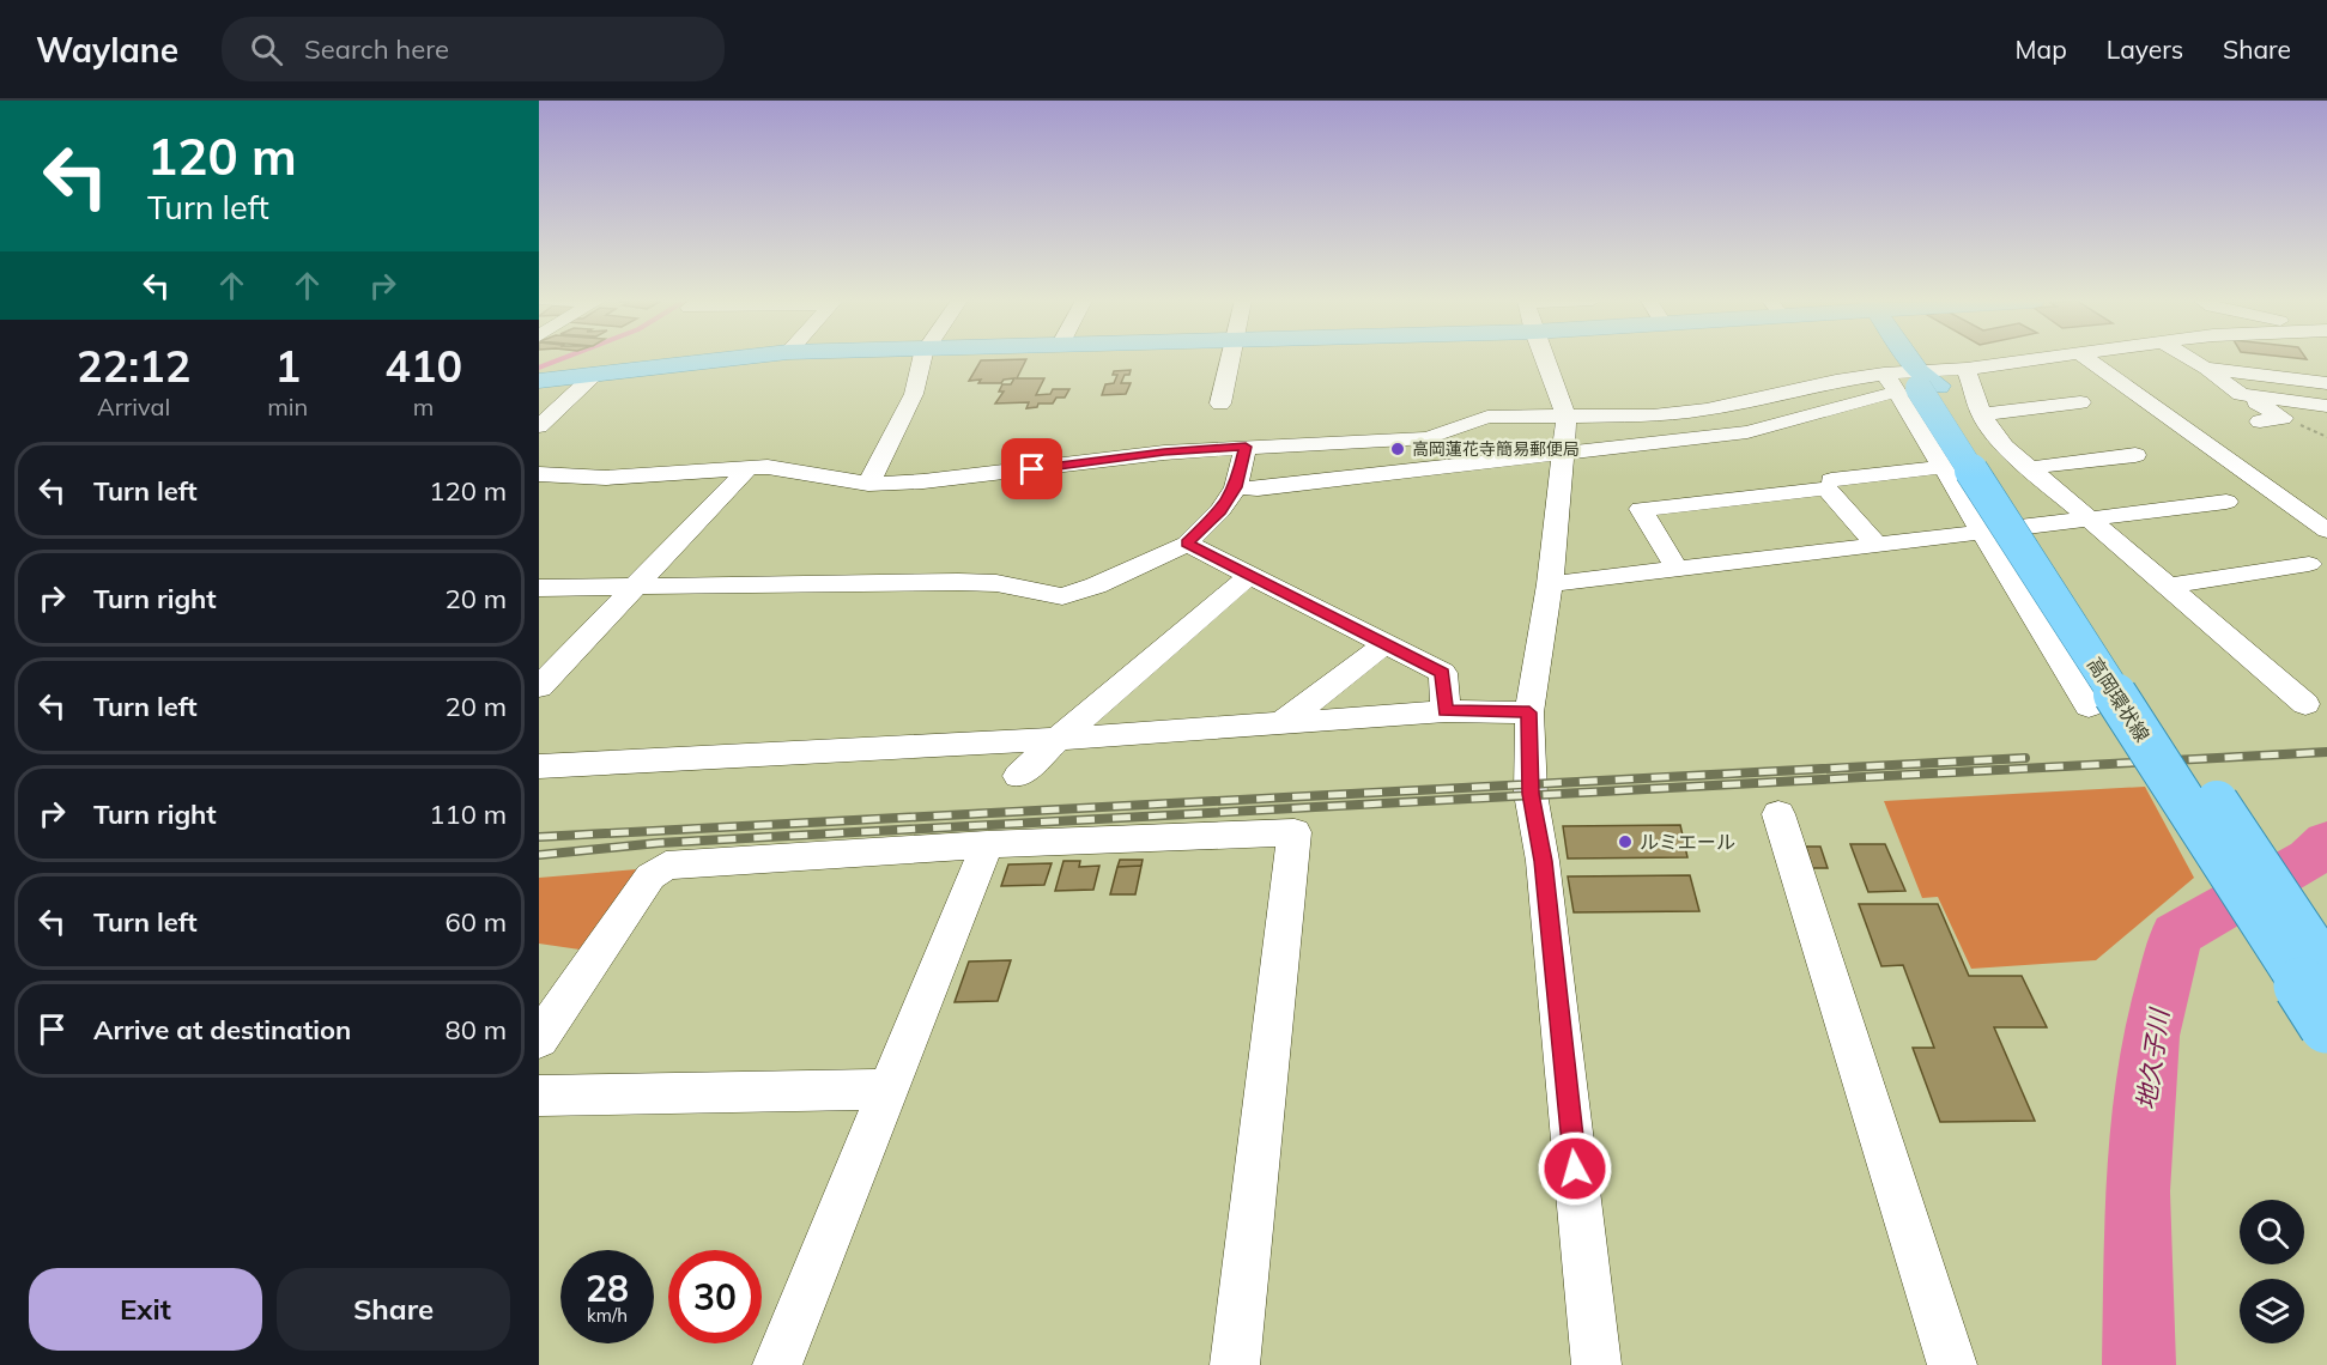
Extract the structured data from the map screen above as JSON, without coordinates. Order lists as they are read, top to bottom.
{
  "streets": {
    "main road": ["高岡環状線"]
  },
  "water": ["地久子川"],
  "places": ["高岡蓮花寺簡易郵便局", "ルミエール"],
  "page": {
    "header": "Waylane",
    "search": "Search here",
    "nav": ["Map", "Layers", "Share"],
    "turn": ["120 m", "Turn left"],
    "eta": [
      "22:12",
      "Arrival",
      "1",
      "min",
      "410",
      "m"
    ],
    "list": [
      {
        "name": "Turn left",
        "value": "120 m"
      },
      {
        "name": "Turn right",
        "value": "20 m"
      },
      {
        "name": "Turn left",
        "value": "20 m"
      },
      {
        "name": "Turn right",
        "value": "110 m"
      },
      {
        "name": "Turn left",
        "value": "60 m"
      },
      {
        "name": "Arrive at destination",
        "value": "80 m"
      }
    ],
    "speed": "28 km/h",
    "limit": "30",
    "buttons": ["Exit", "Share"]
  }
}
